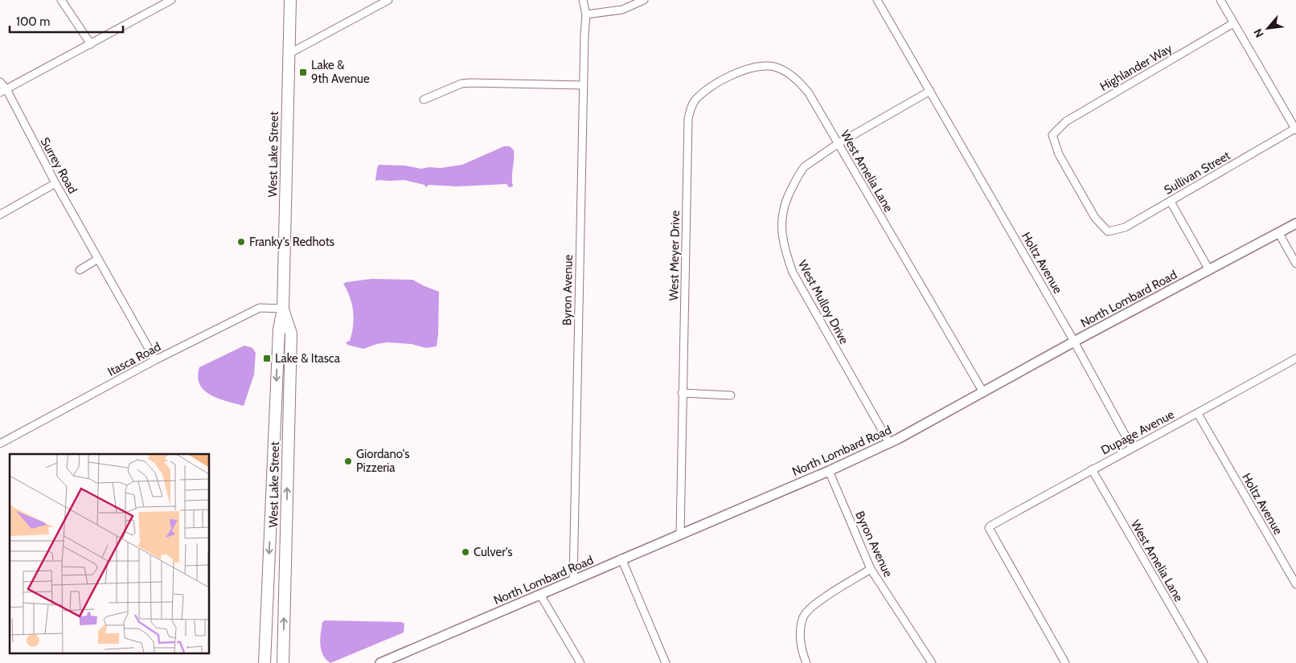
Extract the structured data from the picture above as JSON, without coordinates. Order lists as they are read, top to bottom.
{
  "streets": {
    "main road": ["West Lake Street"],
    "street": [
      "Highlander Way",
      "Surrey Road",
      "West Amelia Lane",
      "Sullivan Street",
      "West Meyer Drive",
      "Holtz Avenue",
      "Byron Avenue",
      "North Lombard Road",
      "West Mulloy Drive",
      "Itasca Road",
      "Dupage Avenue"
    ]
  },
  "crossings": [
    ["Highlander Way", "Sullivan Street"],
    ["West Lake Street", "Itasca Road"],
    ["Surrey Road", "Itasca Road"],
    ["West Amelia Lane", "West Meyer Drive"],
    ["West Amelia Lane", "North Lombard Road"],
    ["West Amelia Lane", "West Mulloy Drive"],
    ["West Amelia Lane", "Dupage Avenue"],
    ["West Meyer Drive", "North Lombard Road"],
    ["Holtz Avenue", "North Lombard Road"],
    ["Holtz Avenue", "West Mulloy Drive"],
    ["Holtz Avenue", "Dupage Avenue"],
    ["Byron Avenue", "North Lombard Road"],
    ["North Lombard Road", "West Mulloy Drive"]
  ],
  "places": {
    "transit": ["Lake & 9th Avenue", "Lake & Itasca"],
    "other": ["Franky's Redhots", "Giordano's Pizzeria", "Culver's"]
  },
  "scale_bar": "100 m",
  "north": "bottom left"
}
